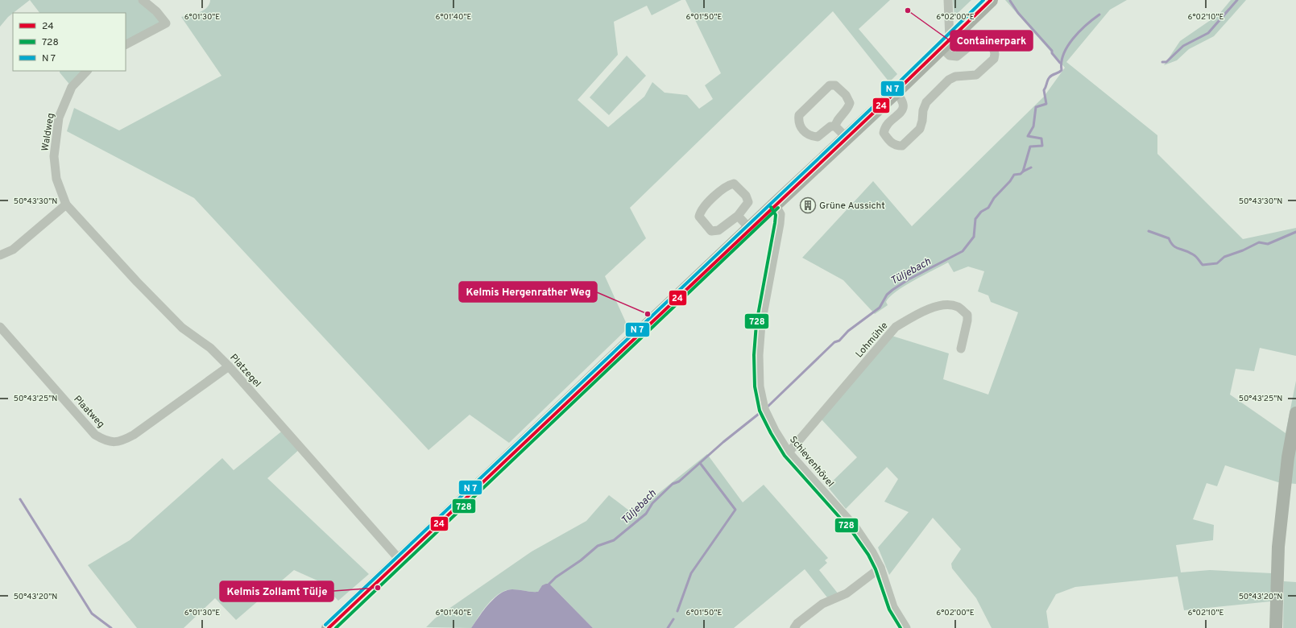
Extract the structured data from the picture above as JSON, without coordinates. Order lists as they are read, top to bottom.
{
  "streets": {
    "street": [
      "Waldweg",
      "Lohmühle",
      "Platzegel",
      "Plaatweg",
      "Schievenhövel"
    ]
  },
  "crossings": [
    ["Waldweg", "Platzegel"],
    ["Lohmühle", "Schievenhövel"],
    ["Platzegel", "Plaatweg"]
  ],
  "water": ["Tüljebach"],
  "places": {
    "other": ["Containerpark", "Kelmis Hergenrather Weg", "Kelmis Zollamt Tülje"],
    "building": ["Grüne Aussicht"]
  },
  "lines": ["transit line 24", "transit line 728"],
  "legend": ["24", "728", "N 7"],
  "coordinates": [
    "6°01'30\"E",
    "6°01'40\"E",
    "6°01'50\"E",
    "6°02'00\"E",
    "6°02'10\"E",
    "50°43'30\"N",
    "50°43'25\"N",
    "50°43'20\"N"
  ]
}
